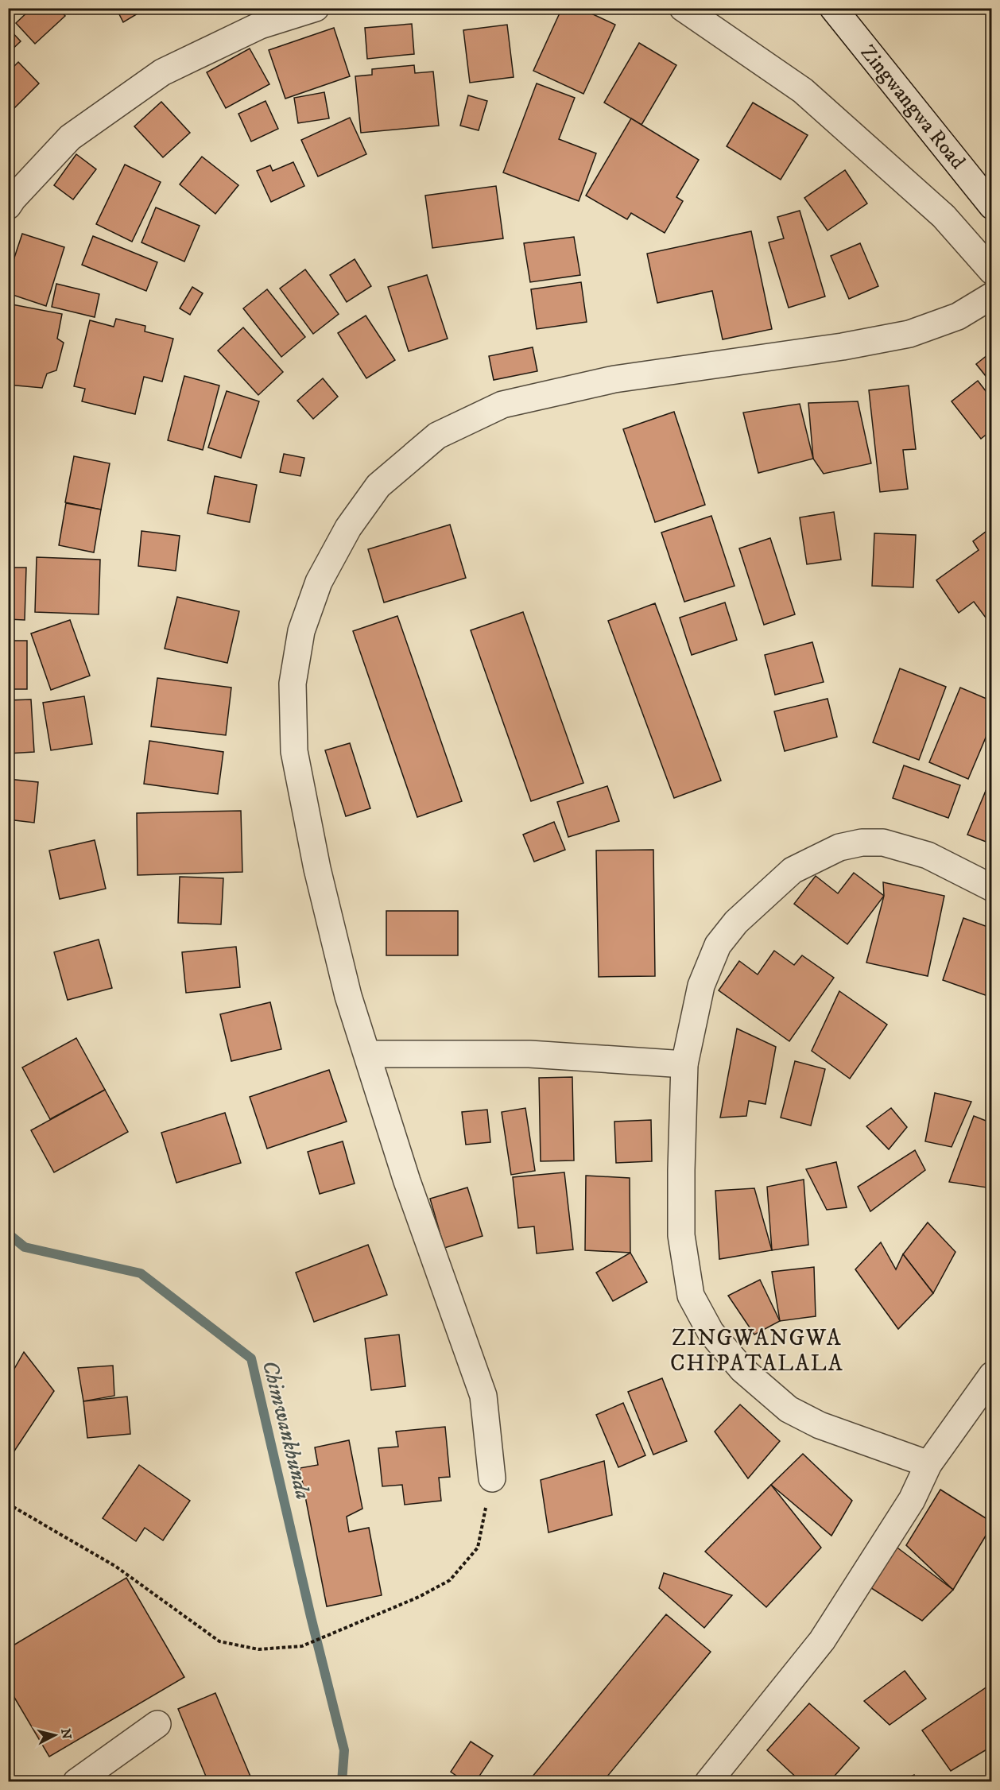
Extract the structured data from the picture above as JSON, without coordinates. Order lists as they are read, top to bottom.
{
  "streets": {
    "street": ["Zingwangwa Road"]
  },
  "districts": ["ZINGWANGWA CHIPATALALA"],
  "water": ["Chimwankhunda"],
  "north": "right"
}
